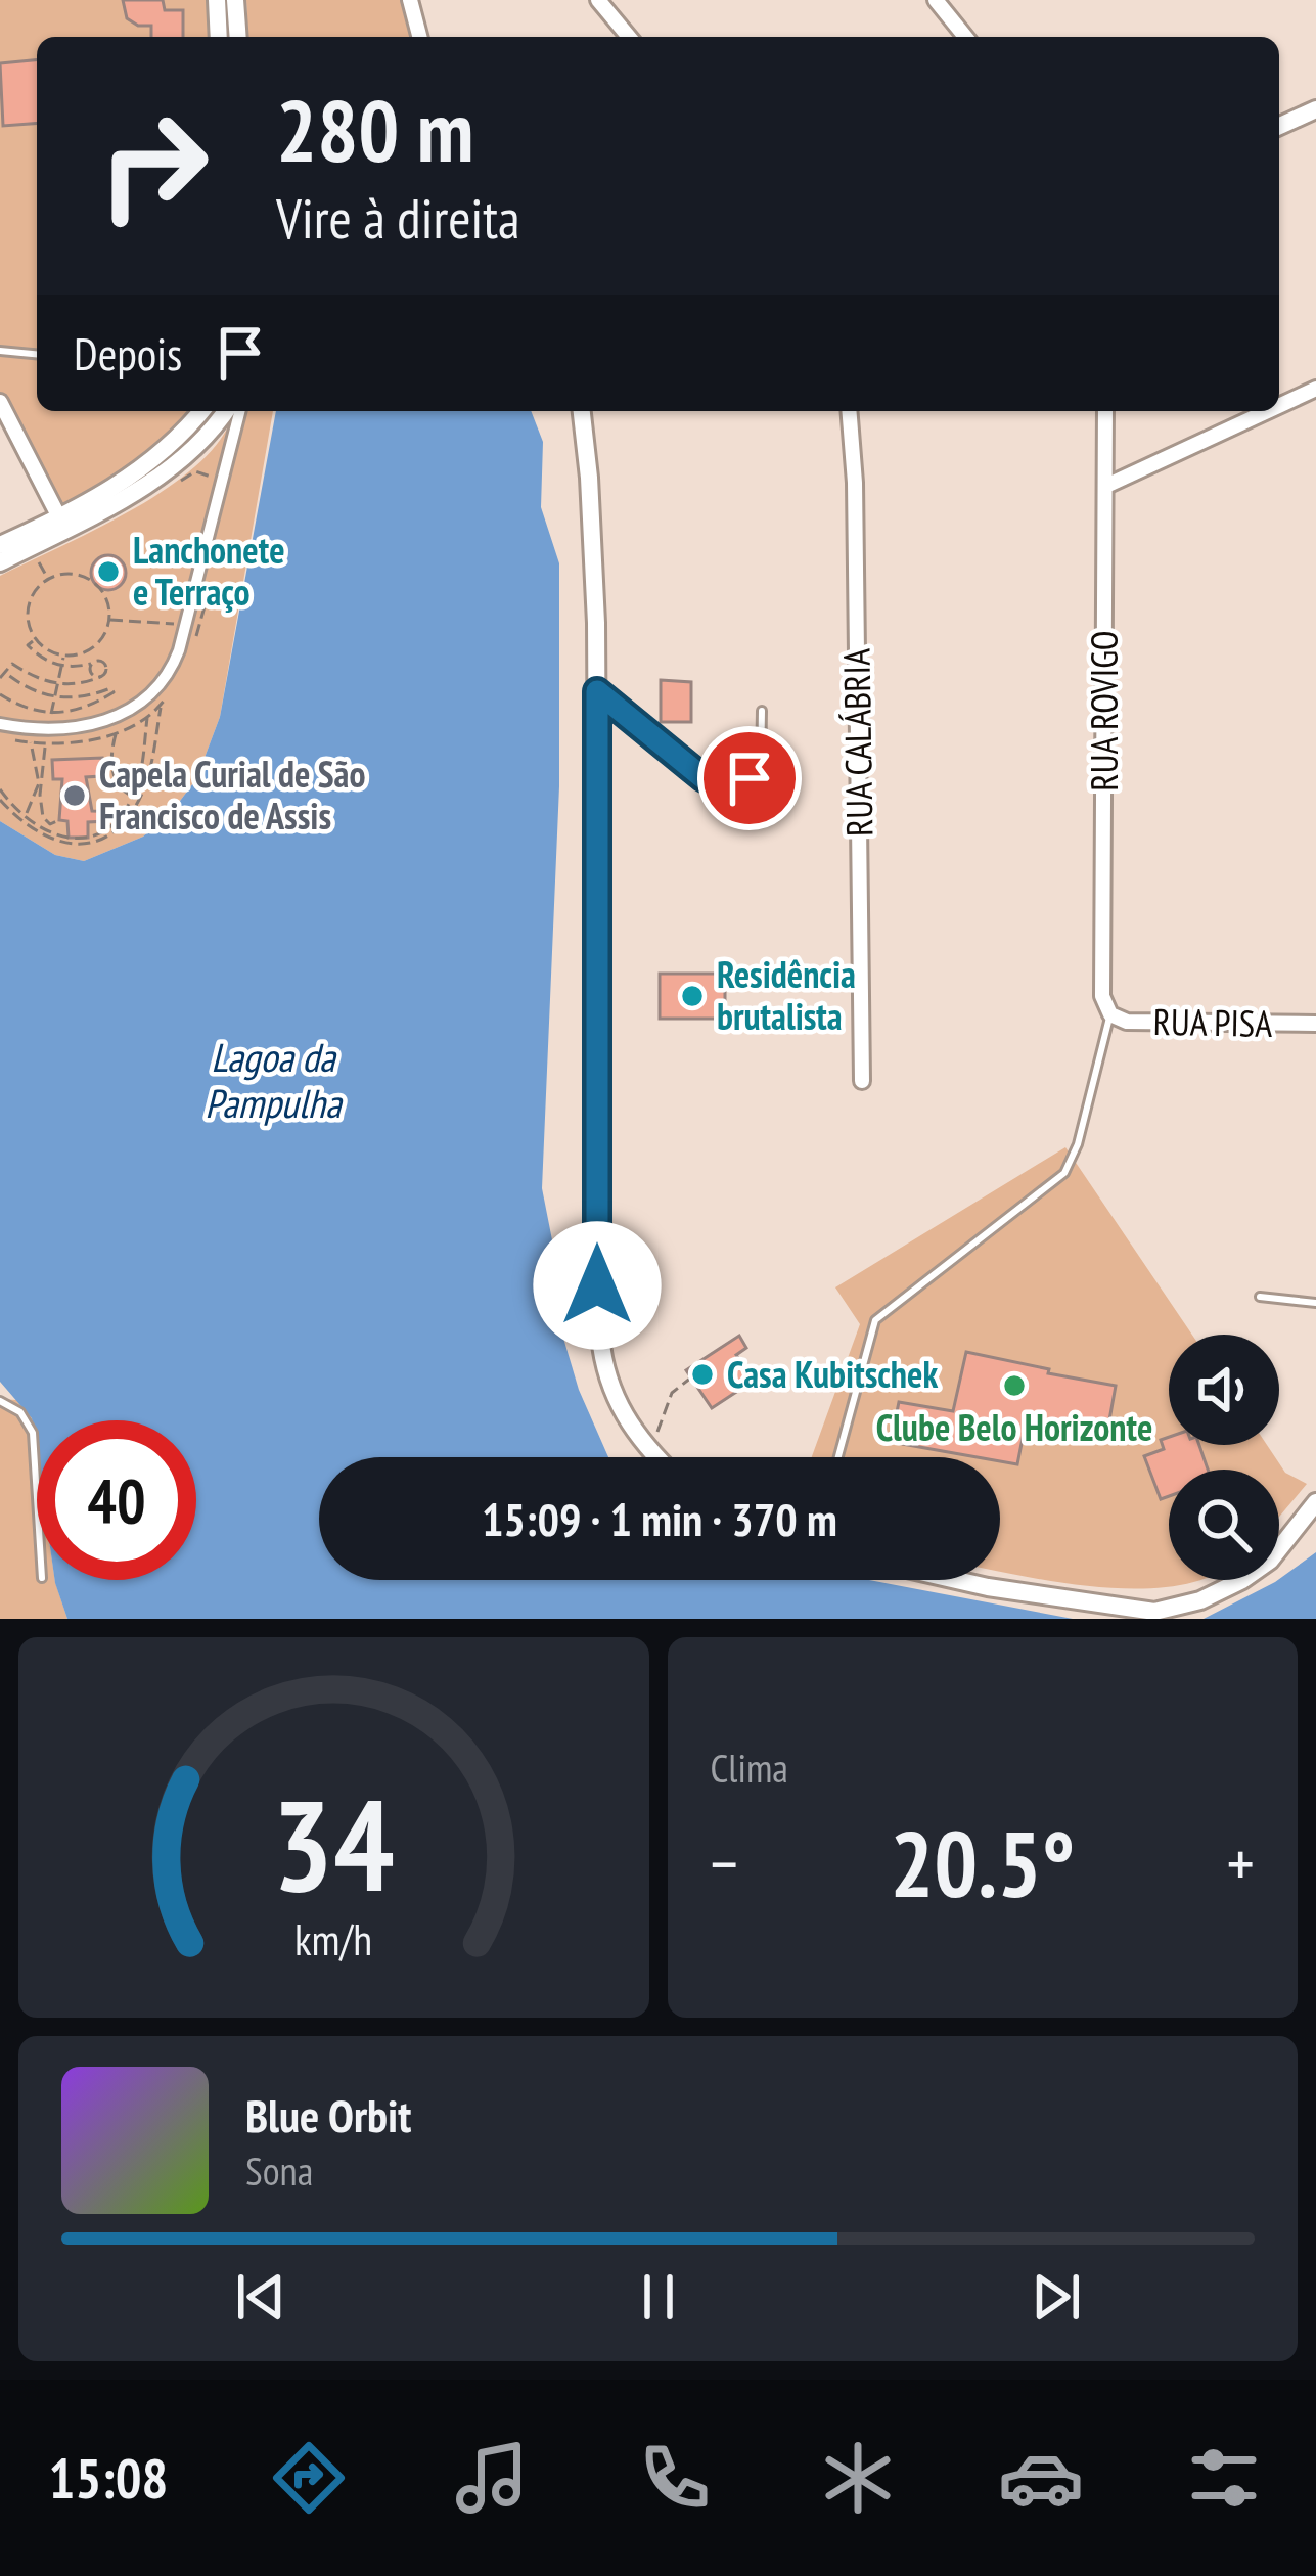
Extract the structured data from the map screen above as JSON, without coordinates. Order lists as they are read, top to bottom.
{
  "streets": {
    "street": ["RUA ROVIGO", "RUA CALÁBRIA", "RUA PISA"]
  },
  "crossings": [
    ["RUA ROVIGO", "RUA PISA"]
  ],
  "water": ["Lagoa da Pampulha"],
  "places": [
    "Lanchonete e Terraço",
    "Capela Curial de São Francisco de Assis",
    "Residência brutalista",
    "Casa Kubitschek",
    "Clube Belo Horizonte"
  ],
  "page": {
    "turn": ["280 m", "Vire à direita"],
    "then": "Depois",
    "limit": "40",
    "trip": "15:09 · 1 min · 370 m",
    "tile": "Clima",
    "heat": ["−", "20.5°", "+"],
    "song": ["Blue Orbit", "Sona"],
    "tabs": "15:08",
    "gauge": ["34", "km/h"]
  }
}
